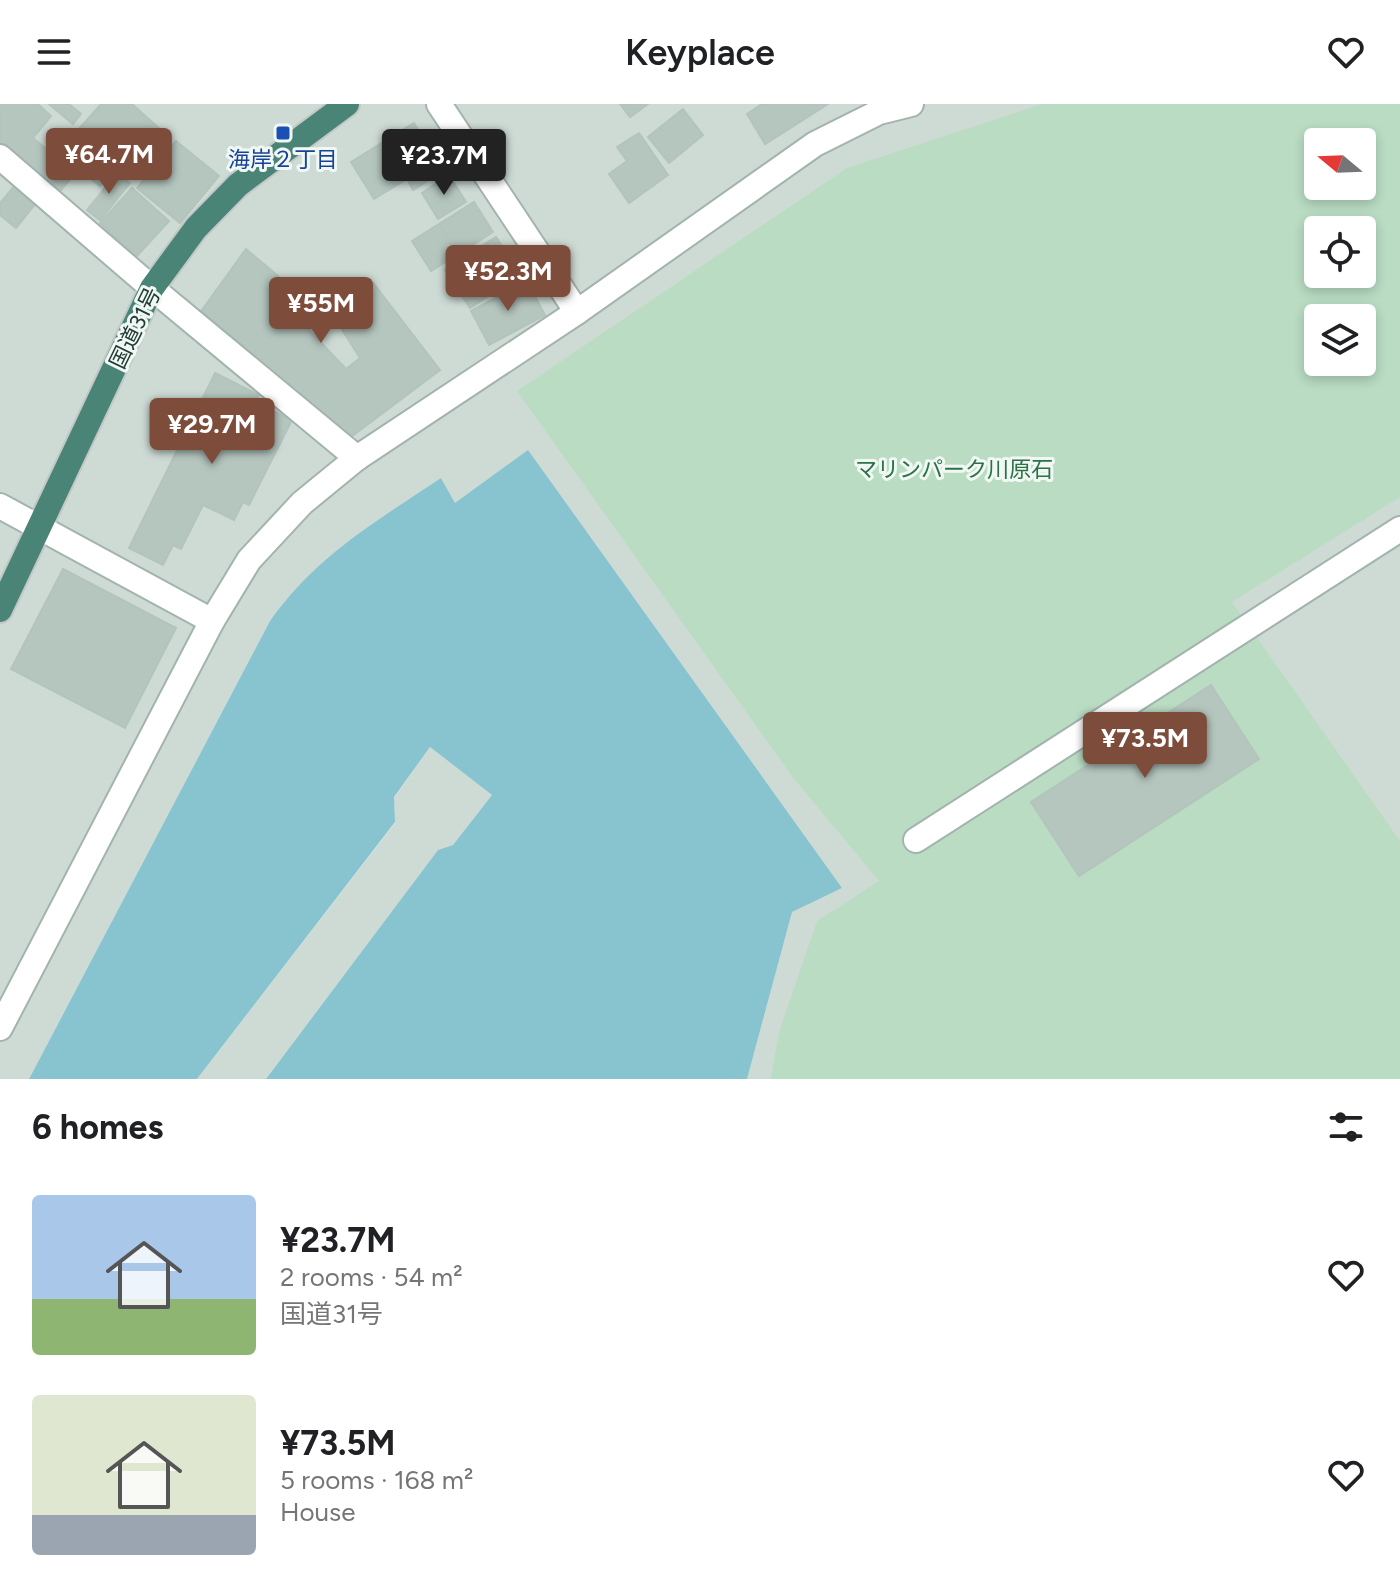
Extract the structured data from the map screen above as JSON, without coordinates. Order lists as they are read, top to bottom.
{
  "streets": {
    "highway": ["国道31号"]
  },
  "parks": ["マリンパーク川原石"],
  "places": {
    "transit": ["海岸２丁目"]
  },
  "north": "left",
  "page": {
    "header": "Keyplace",
    "price": [
      "¥64.7M",
      "¥23.7M",
      "¥52.3M",
      "¥55M",
      "¥29.7M",
      "¥73.5M"
    ],
    "heading": "6 homes",
    "list": [
      {
        "name": "¥23.7M",
        "note": "2 rooms · 54 m² · 国道31号"
      },
      {
        "name": "¥73.5M",
        "note": "5 rooms · 168 m² · House"
      }
    ]
  }
}
